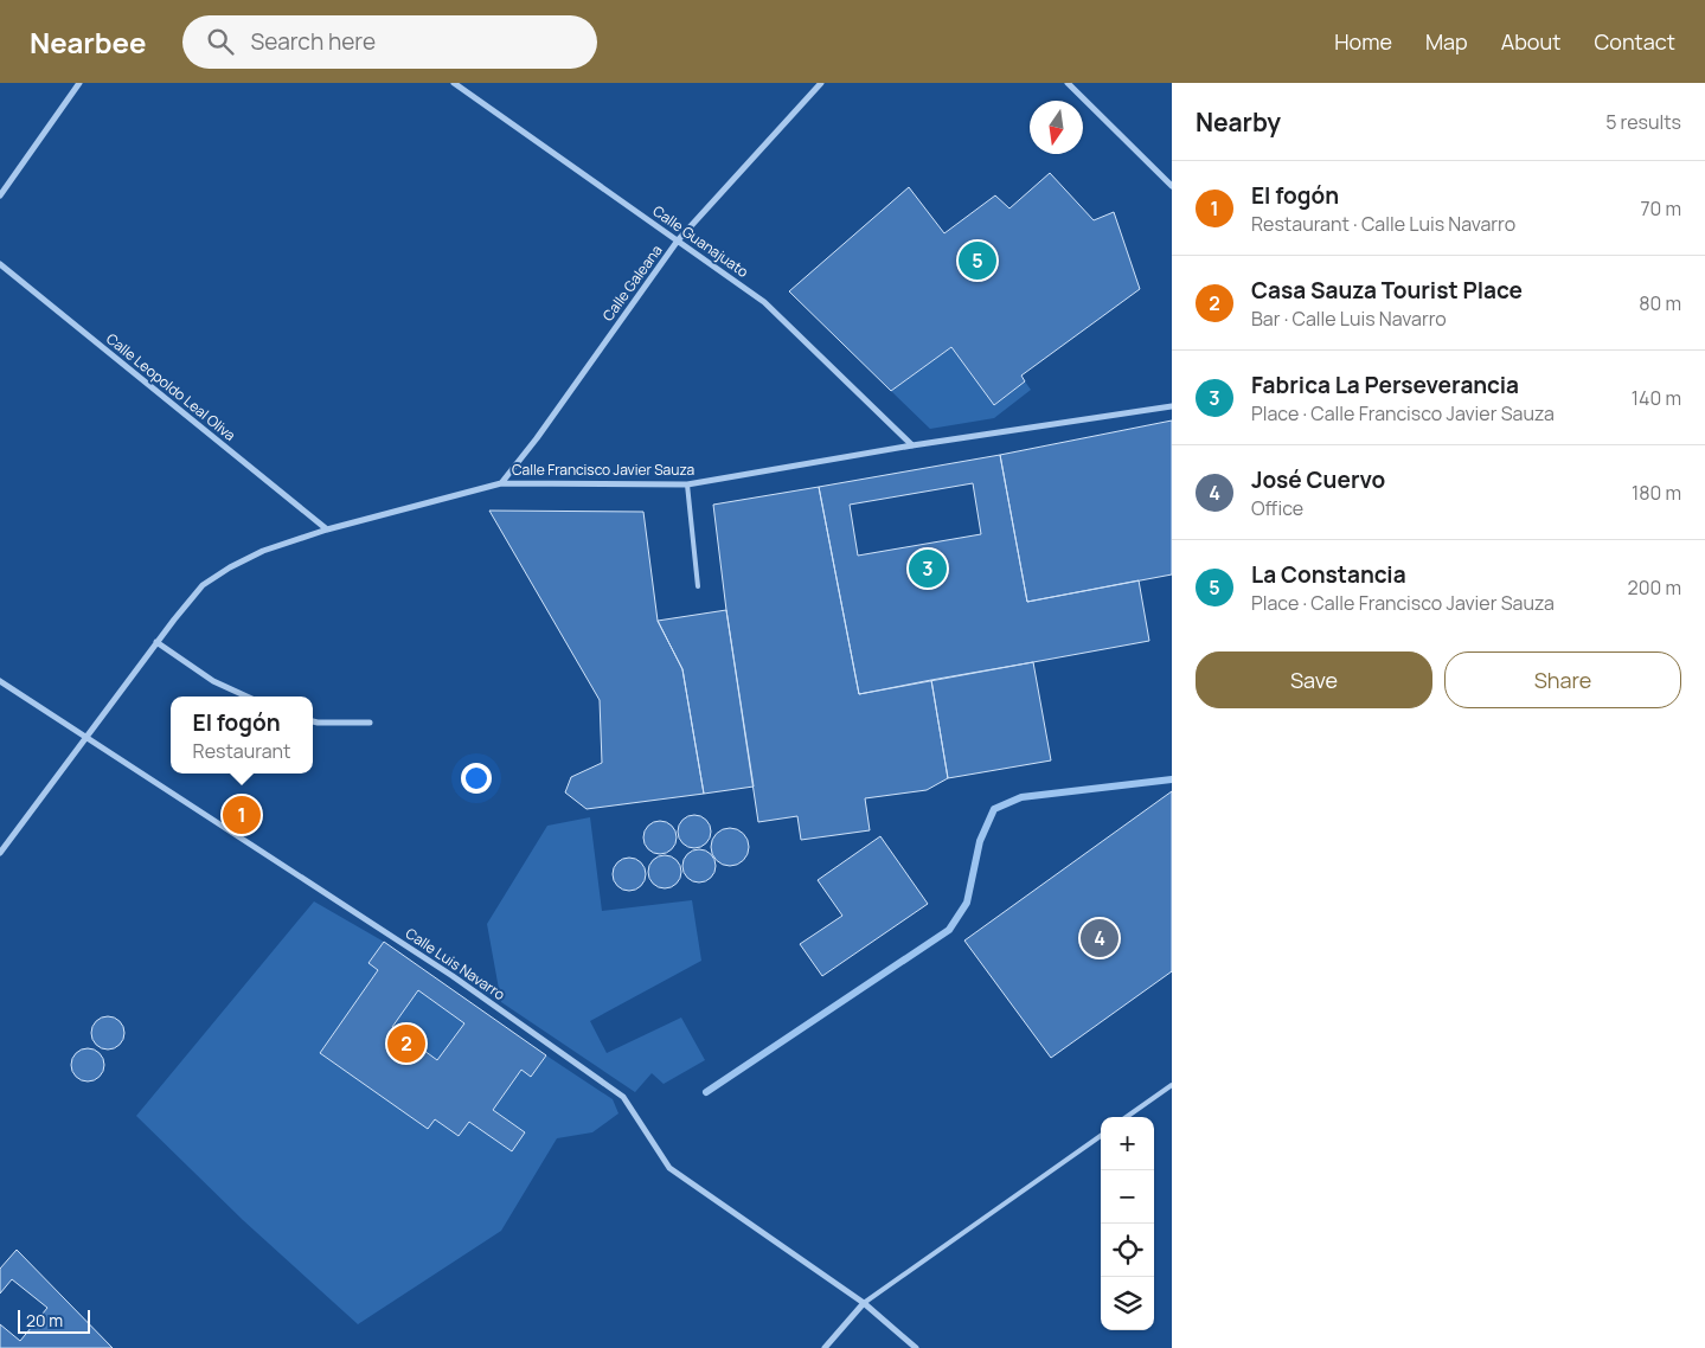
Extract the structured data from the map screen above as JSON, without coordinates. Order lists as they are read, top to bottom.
{
  "streets": {
    "street": [
      "Calle Guanajuato",
      "Calle Galeana",
      "Calle Leopoldo Leal Oliva",
      "Calle Francisco Javier Sauza",
      "Calle Luis Navarro"
    ]
  },
  "crossings": [
    ["Calle Guanajuato", "Calle Galeana"],
    ["Calle Guanajuato", "Calle Francisco Javier Sauza"],
    ["Calle Galeana", "Calle Francisco Javier Sauza"],
    ["Calle Leopoldo Leal Oliva", "Calle Francisco Javier Sauza"],
    ["Calle Francisco Javier Sauza", "Calle Luis Navarro"]
  ],
  "scale_bar": "20 m",
  "north": "bottom",
  "page": {
    "header": "Nearbee",
    "search": "Search here",
    "nav": [
      "Home",
      "Map",
      "About",
      "Contact"
    ],
    "heading": ["Nearby", "5 results"],
    "list": [
      {
        "mark": "1",
        "name": "El fogón",
        "note": "Restaurant · Calle Luis Navarro",
        "value": "70 m"
      },
      {
        "mark": "2",
        "name": "Casa Sauza Tourist Place",
        "note": "Bar · Calle Luis Navarro",
        "value": "80 m"
      },
      {
        "mark": "3",
        "name": "Fabrica La Perseverancia",
        "note": "Place · Calle Francisco Javier Sauza",
        "value": "140 m"
      },
      {
        "mark": "4",
        "name": "José Cuervo",
        "note": "Office",
        "value": "180 m"
      },
      {
        "mark": "5",
        "name": "La Constancia",
        "note": "Place · Calle Francisco Javier Sauza",
        "value": "200 m"
      }
    ],
    "pins": [
      "5",
      "3",
      "1",
      "4",
      "2"
    ],
    "buttons": ["Save", "Share"],
    "popup": ["El fogón", "Restaurant"],
    "map_buttons": ["+", "−"],
    "scale": "20 m"
  }
}
